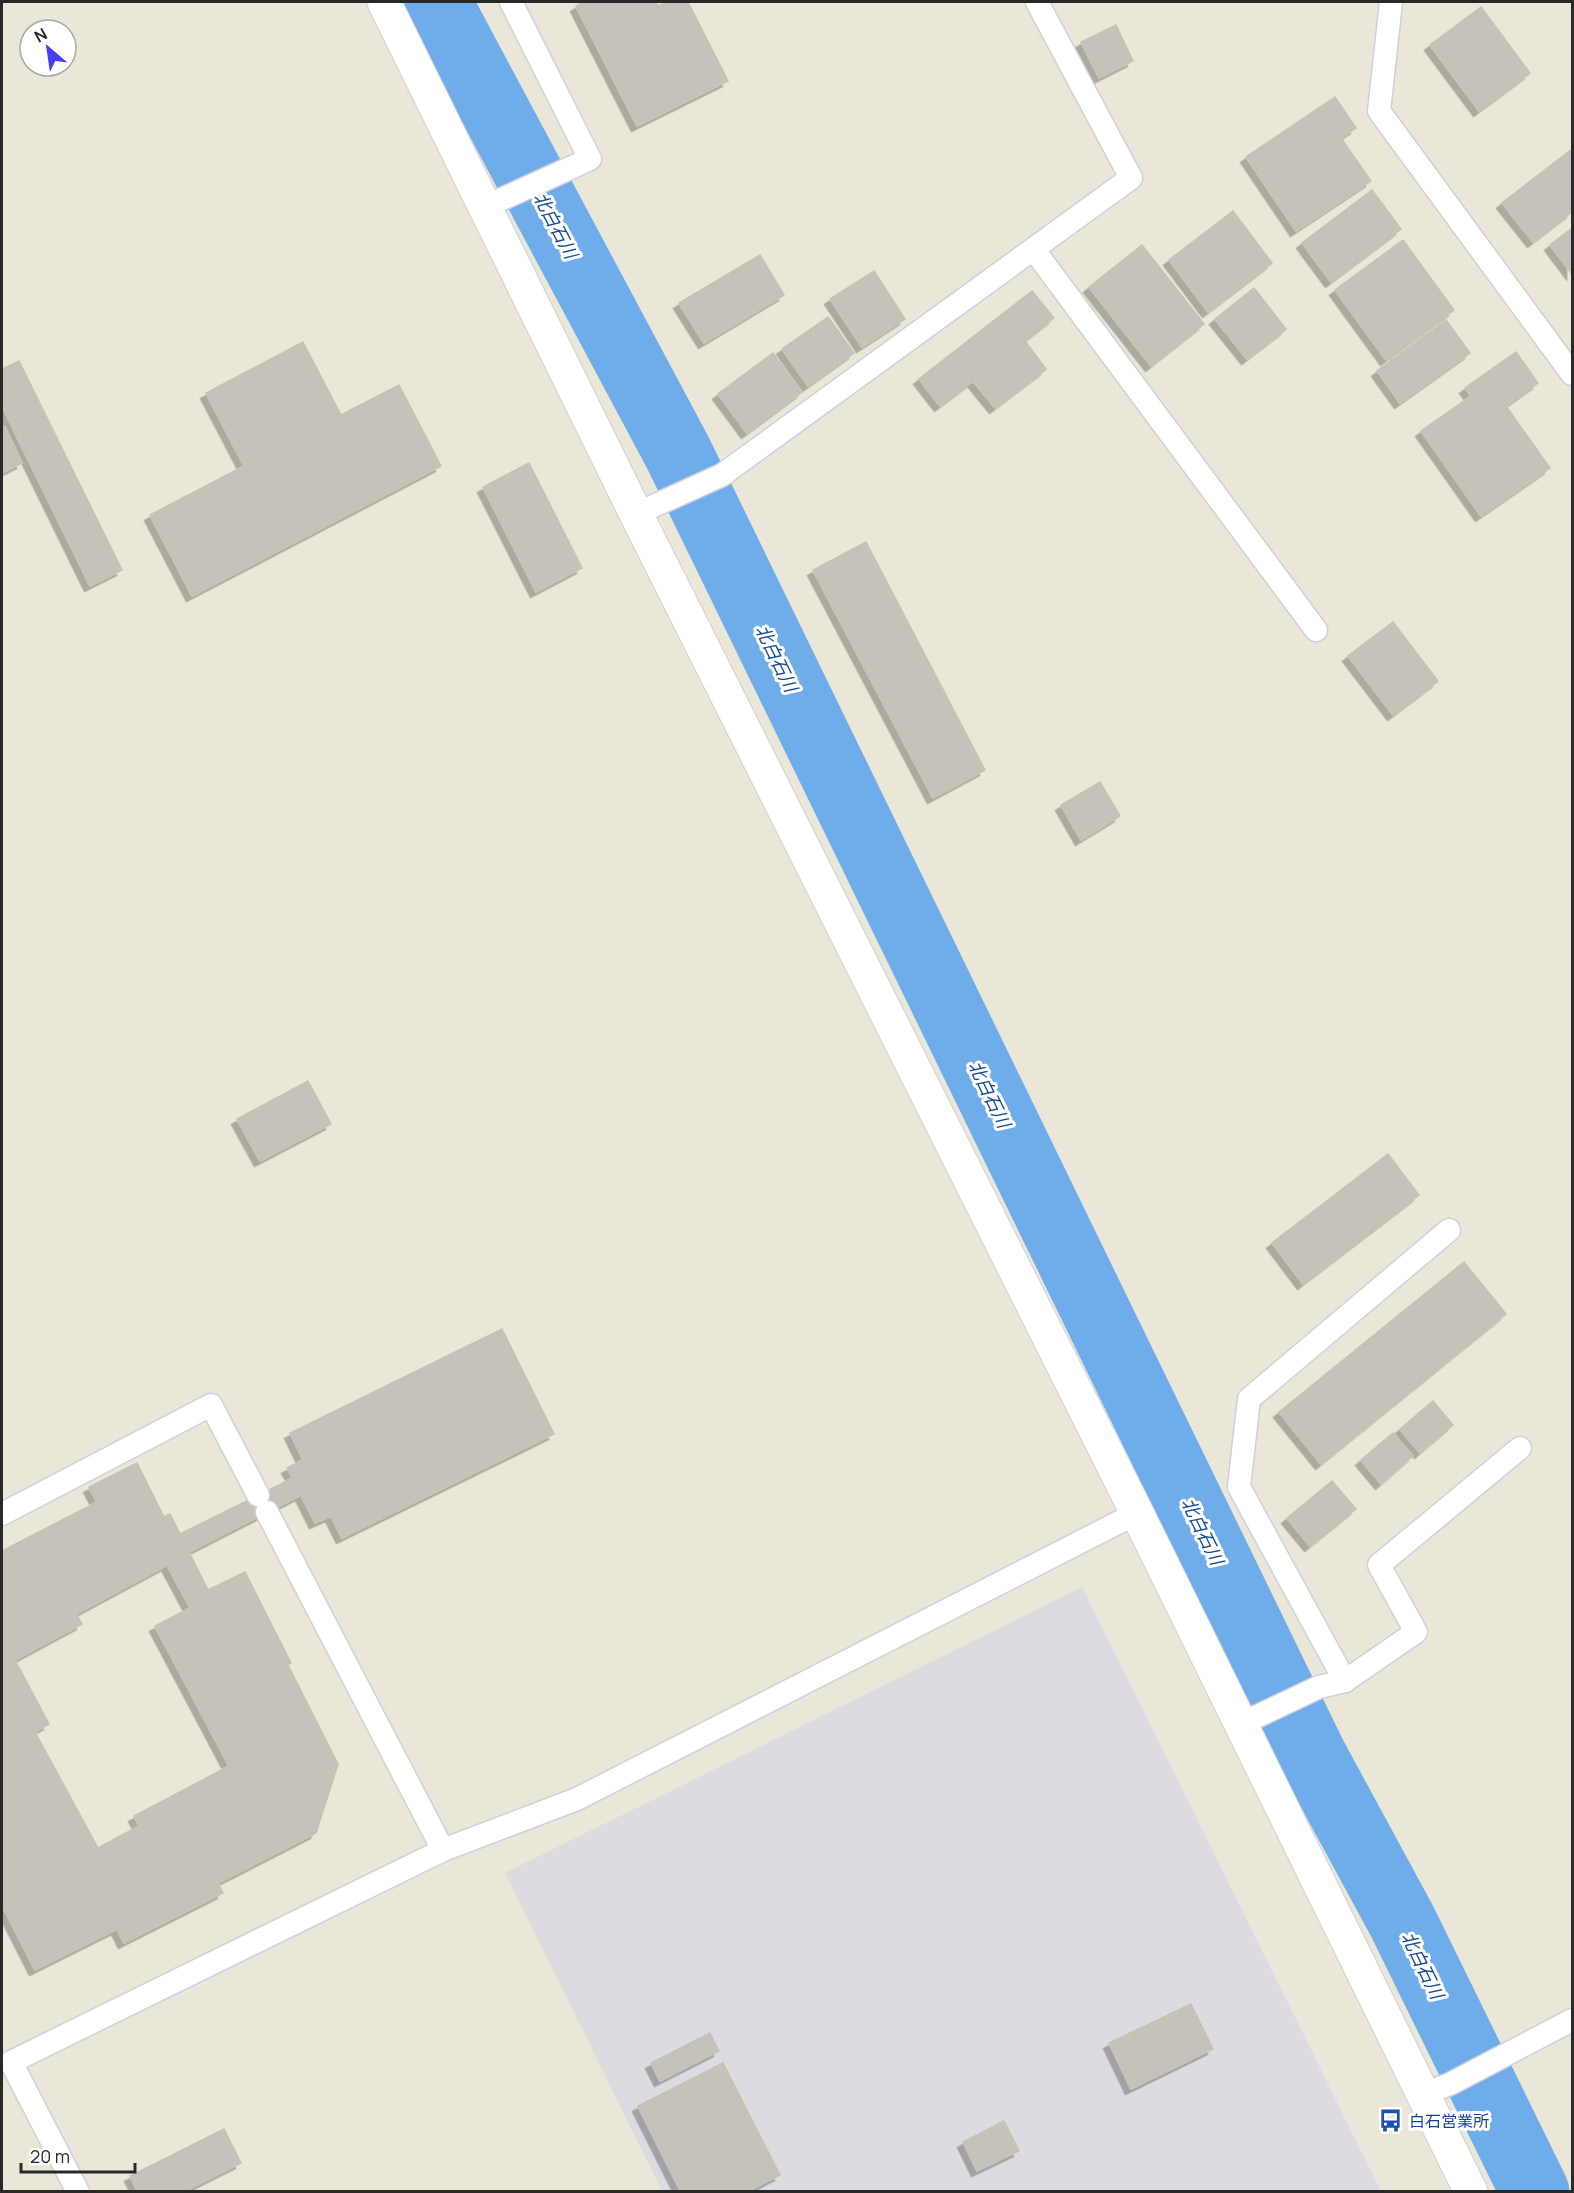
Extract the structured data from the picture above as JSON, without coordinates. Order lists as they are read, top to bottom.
{
  "water": ["北白石川"],
  "places": {
    "bus stop": ["白石営業所"]
  },
  "scale_bar": "20 m",
  "north": "top left"
}
